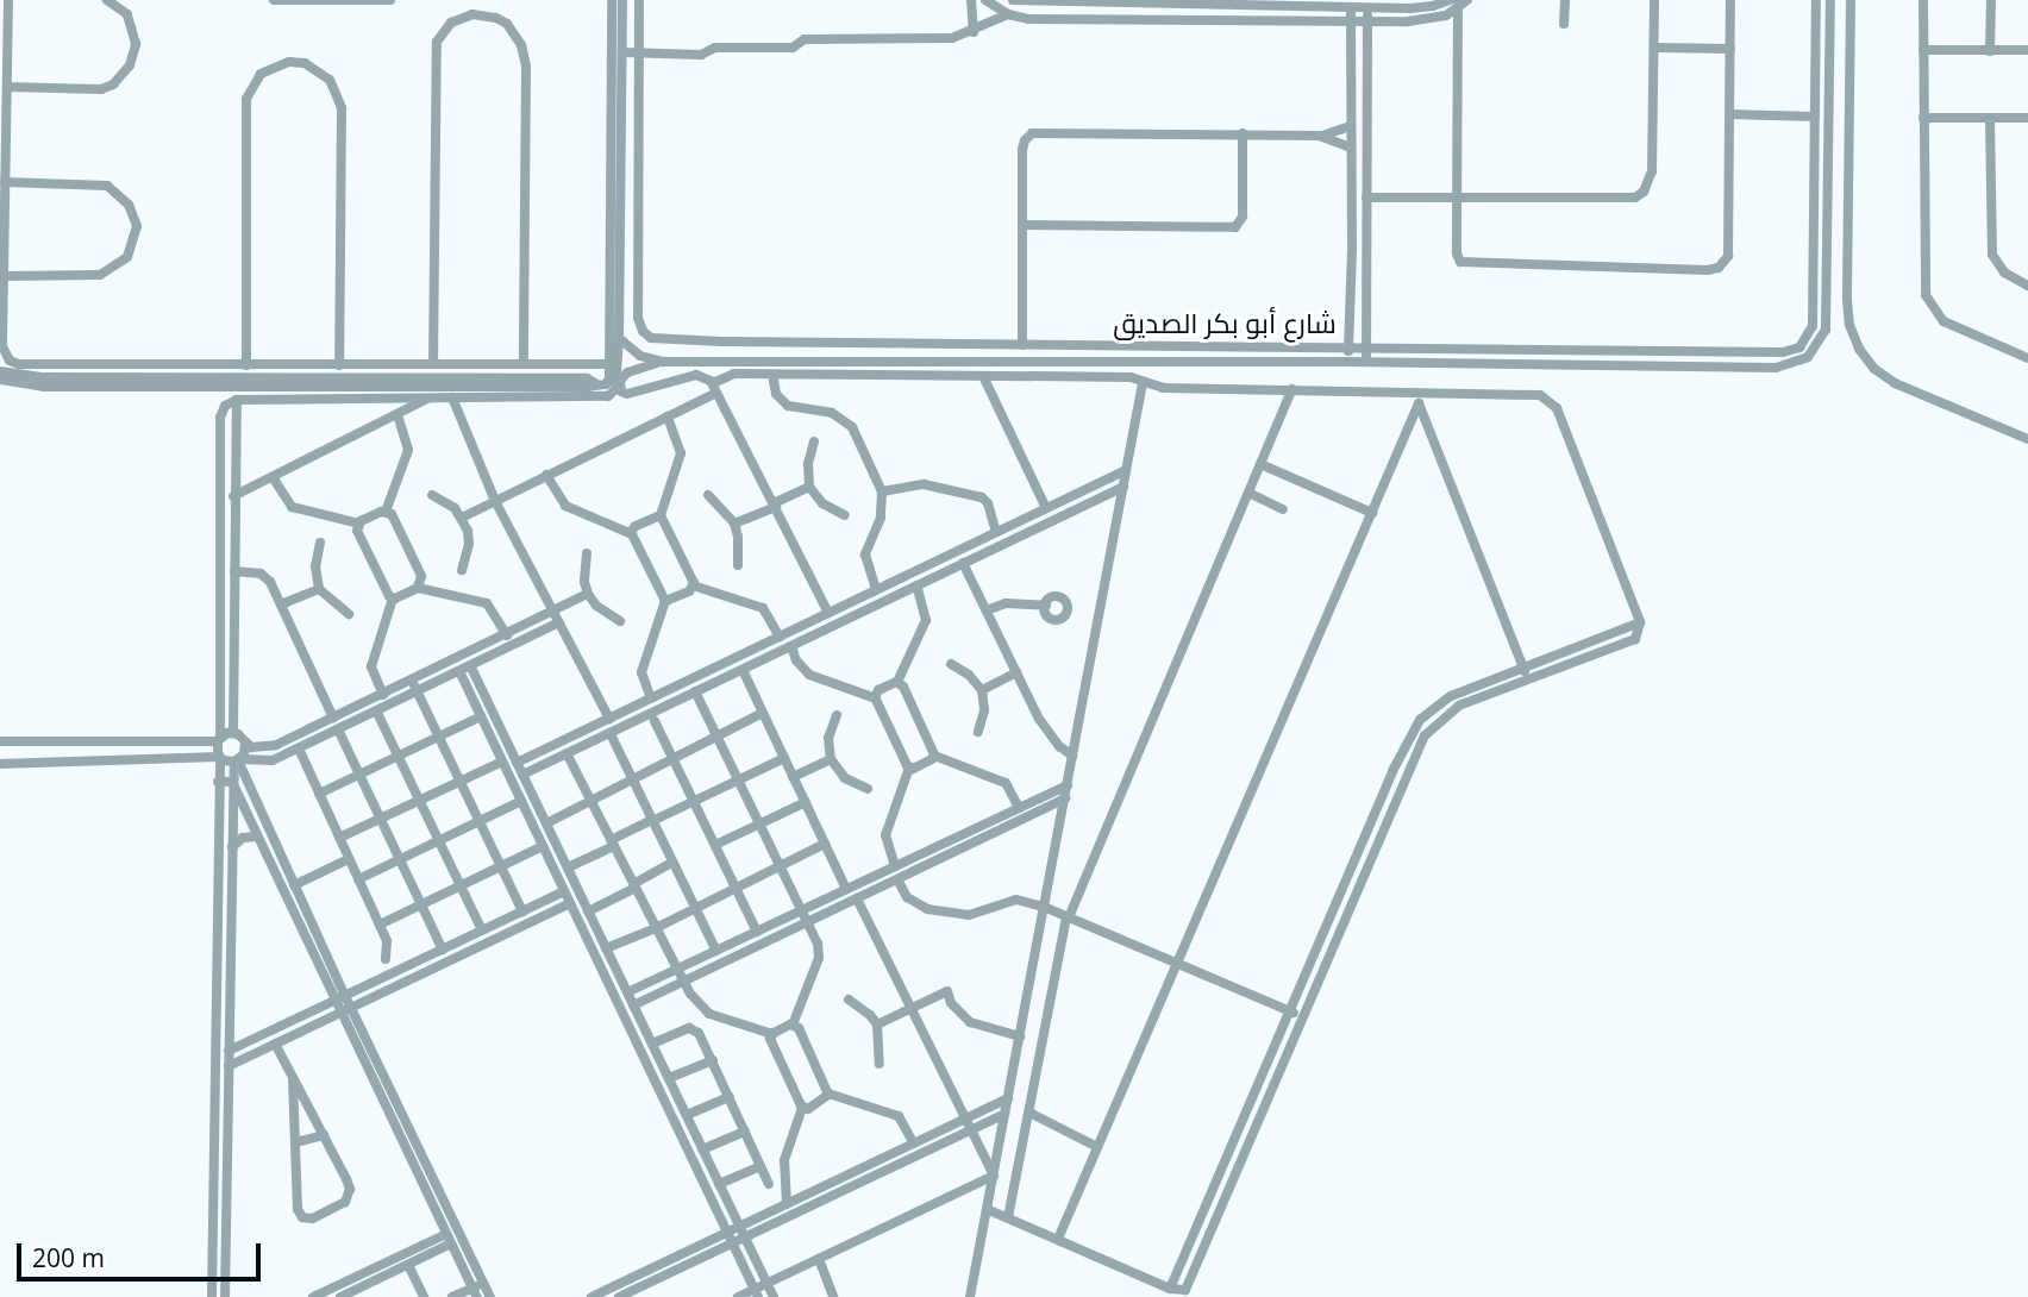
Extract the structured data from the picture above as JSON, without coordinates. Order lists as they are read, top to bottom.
{
  "streets": {
    "street": ["شارع أبو بكر الصديق"]
  },
  "scale_bar": "200 m"
}
